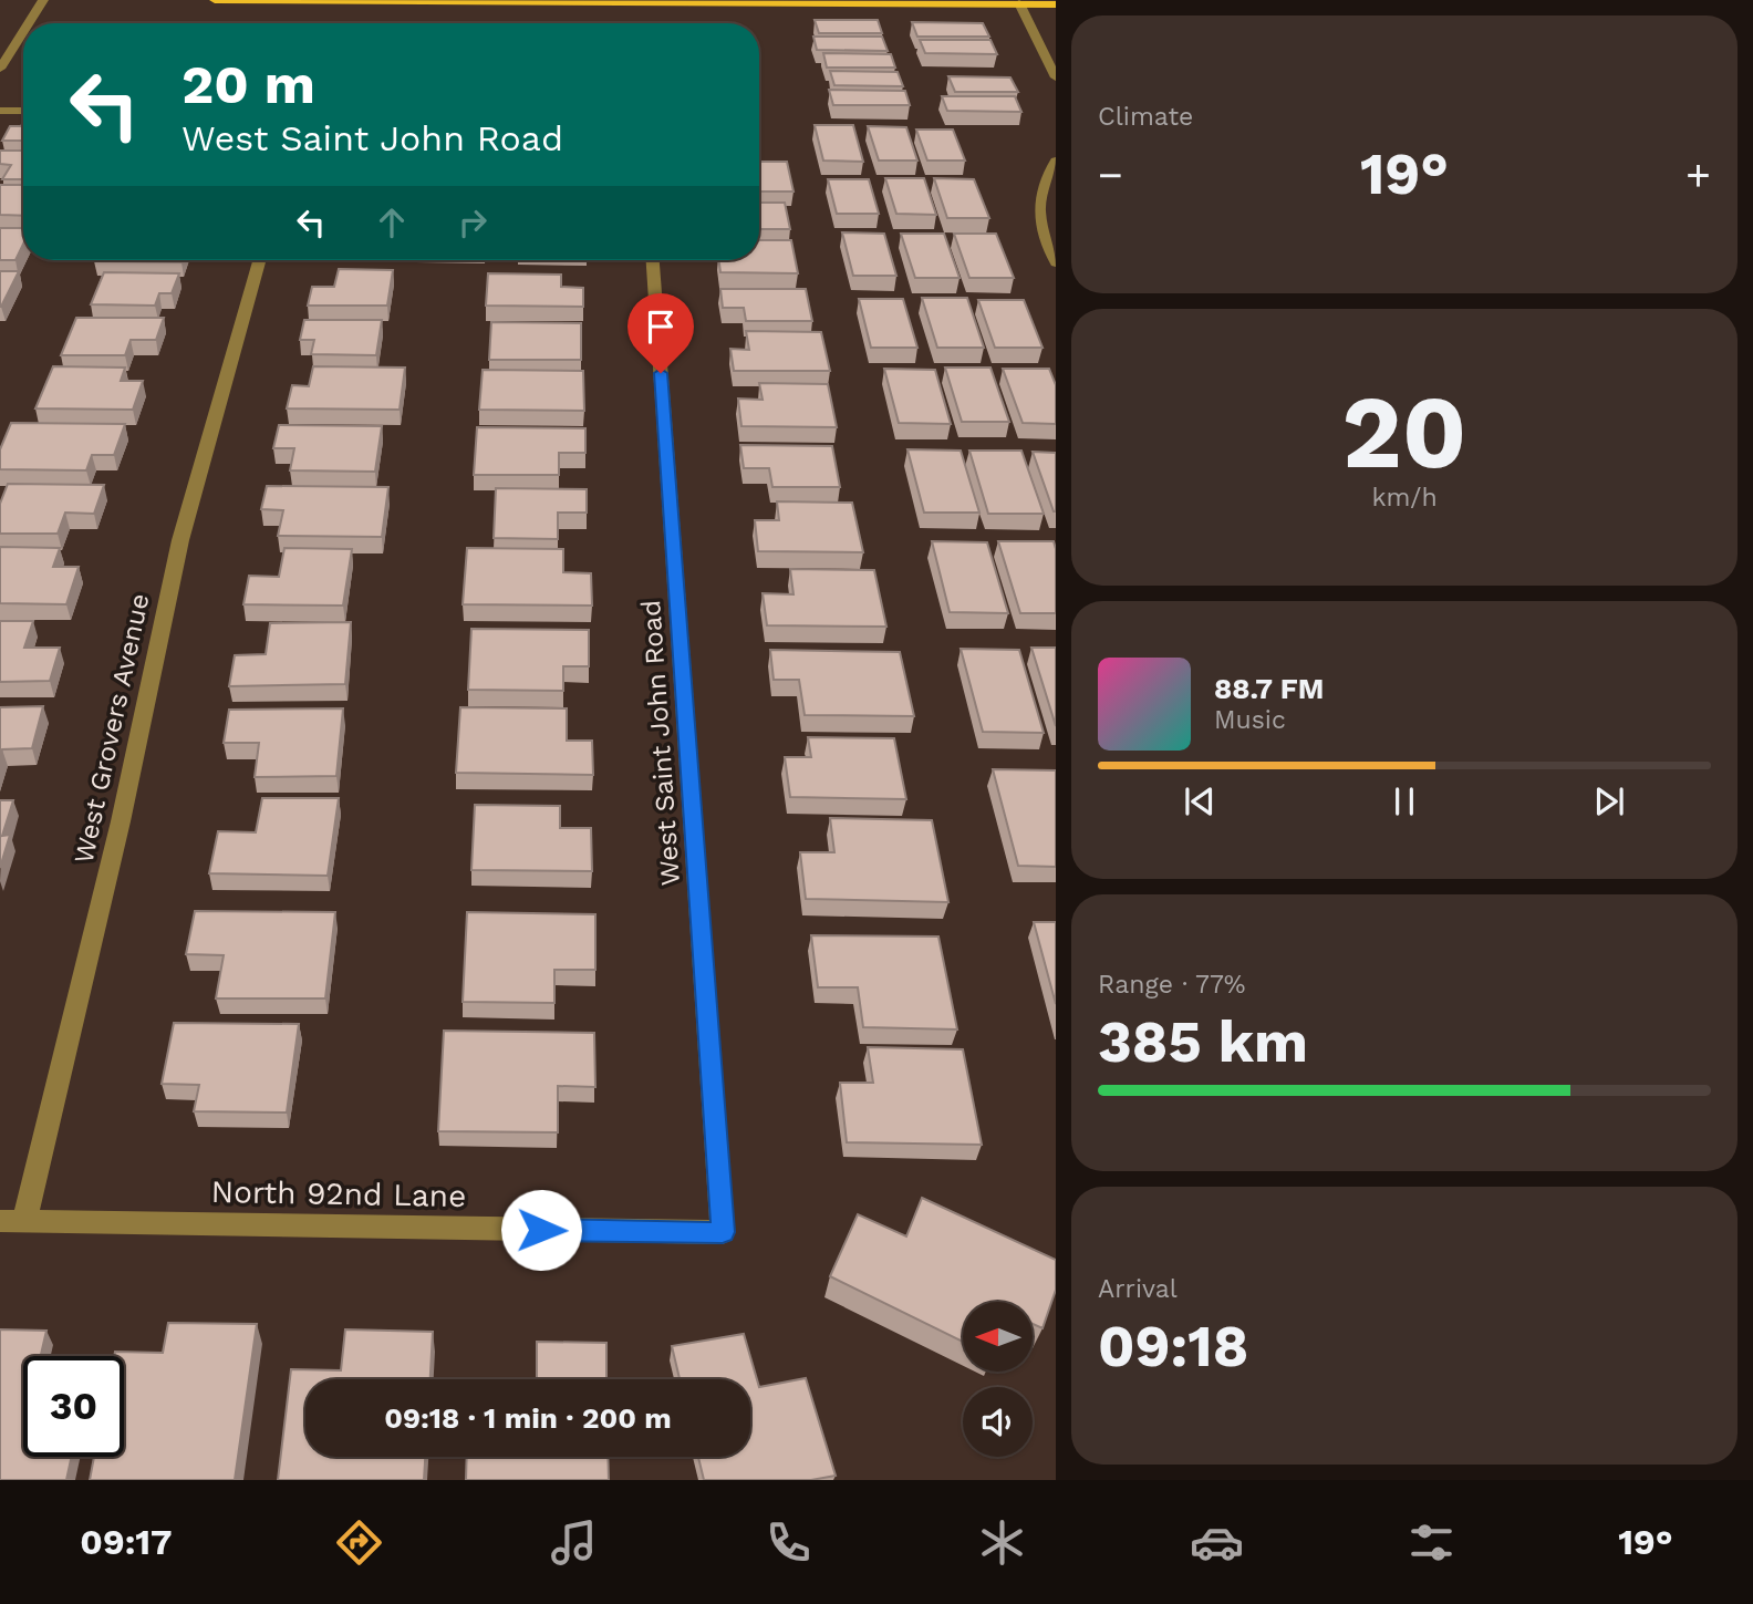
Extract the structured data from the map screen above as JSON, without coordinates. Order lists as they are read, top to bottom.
{
  "streets": {
    "street": ["West Grovers Avenue", "West Saint John Road", "North 92nd Lane"]
  },
  "crossings": [
    ["West Grovers Avenue", "North 92nd Lane"],
    ["West Saint John Road", "North 92nd Lane"]
  ],
  "north": "left",
  "page": {
    "tile": [
      "Climate",
      ["20", "km/h"],
      ["Range · 77%", "385 km"],
      ["Arrival", "09:18"]
    ],
    "turn": ["20 m", "West Saint John Road"],
    "heat": ["−", "19°", "+"],
    "song": ["88.7 FM", "Music"],
    "limit": "30",
    "trip": "09:18 · 1 min · 200 m",
    "tabs": ["09:17", "19°"]
  }
}
